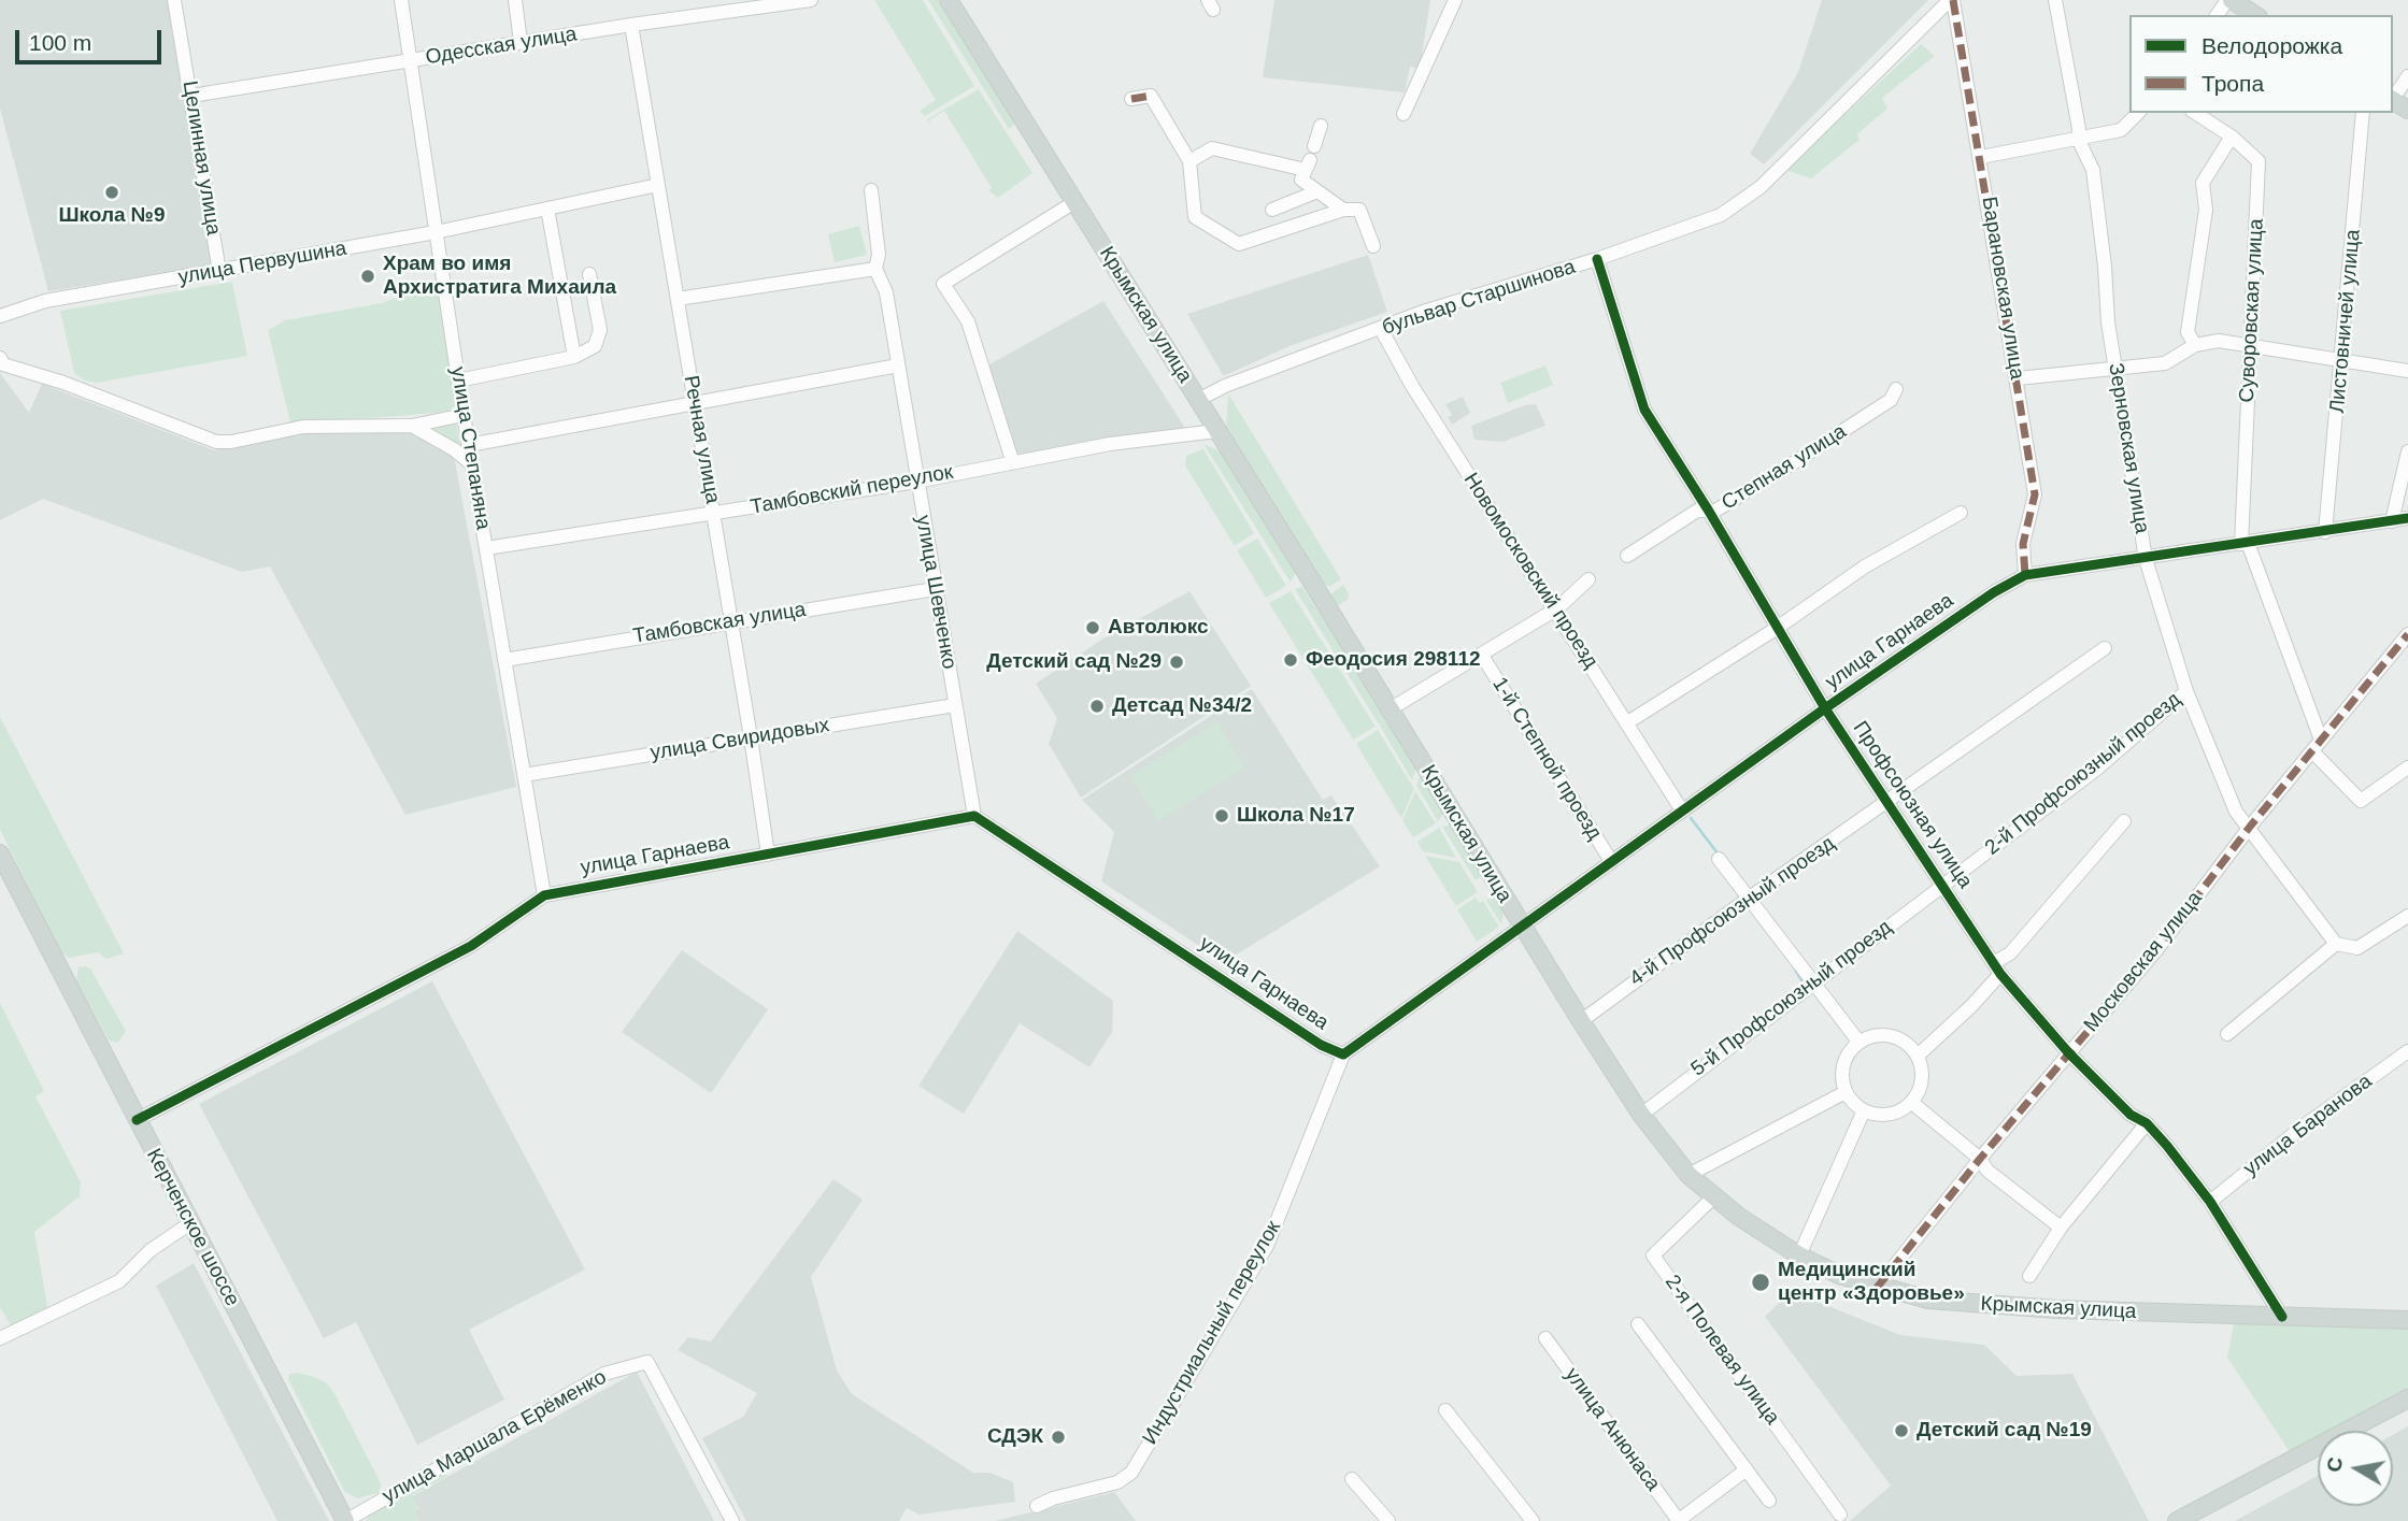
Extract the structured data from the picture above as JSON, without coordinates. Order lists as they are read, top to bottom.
{
  "streets": {
    "main road": ["Крымская улица", "Керченское шоссе"],
    "street": [
      "Одесская улица",
      "Целинная улица",
      "улица Первушина",
      "Барановская улица",
      "бульвар Старшинова",
      "Суворовская улица",
      "Листовничей улица",
      "Речная улица",
      "улица Степаняна",
      "Зерновская улица",
      "Степная улица",
      "Тамбовский переулок",
      "Новомосковский проезд",
      "улица Шевченко",
      "Тамбовская улица",
      "улица Гарнаева",
      "улица Свиридовых",
      "1-й Степной проезд",
      "2-й Профсоюзный проезд",
      "Профсоюзная улица",
      "4-й Профсоюзный проезд",
      "Московская улица",
      "5-й Профсоюзный проезд",
      "улица Баранова",
      "Индустриальный переулок",
      "2-я Полевая улица",
      "улица Анюнаса",
      "улица Маршала Ерёменко"
    ]
  },
  "crossings": [
    ["Одесская улица", "Целинная улица"],
    ["Одесская улица", "Речная улица"],
    ["Одесская улица", "улица Степаняна"],
    ["Целинная улица", "улица Первушина"],
    ["улица Первушина", "Речная улица"],
    ["улица Первушина", "улица Степаняна"],
    ["Барановская улица", "бульвар Старшинова"],
    ["Барановская улица", "улица Гарнаева"],
    ["бульвар Старшинова", "Крымская улица"],
    ["бульвар Старшинова", "Новомосковский проезд"],
    ["бульвар Старшинова", "Профсоюзная улица"],
    ["Суворовская улица", "улица Гарнаева"],
    ["Суворовская улица", "Московская улица"],
    ["Крымская улица", "Тамбовский переулок"],
    ["Крымская улица", "улица Гарнаева"],
    ["Крымская улица", "Профсоюзная улица"],
    ["Крымская улица", "4-й Профсоюзный проезд"],
    ["Крымская улица", "Московская улица"],
    ["Крымская улица", "5-й Профсоюзный проезд"],
    ["Крымская улица", "2-я Полевая улица"],
    ["Листовничей улица", "улица Гарнаева"],
    ["Речная улица", "Тамбовский переулок"],
    ["Речная улица", "Тамбовская улица"],
    ["Речная улица", "улица Гарнаева"],
    ["Речная улица", "улица Свиридовых"],
    ["улица Степаняна", "Тамбовский переулок"],
    ["улица Степаняна", "Тамбовская улица"],
    ["улица Степаняна", "улица Гарнаева"],
    ["улица Степаняна", "улица Свиридовых"],
    ["Зерновская улица", "улица Гарнаева"],
    ["Зерновская улица", "2-й Профсоюзный проезд"],
    ["Зерновская улица", "Московская улица"],
    ["Степная улица", "Профсоюзная улица"],
    ["Тамбовский переулок", "улица Шевченко"],
    ["Новомосковский проезд", "улица Гарнаева"],
    ["улица Шевченко", "Тамбовская улица"],
    ["улица Шевченко", "улица Гарнаева"],
    ["улица Шевченко", "улица Свиридовых"],
    ["улица Гарнаева", "1-й Степной проезд"],
    ["улица Гарнаева", "Профсоюзная улица"],
    ["улица Гарнаева", "Керченское шоссе"],
    ["улица Гарнаева", "Индустриальный переулок"],
    ["2-й Профсоюзный проезд", "Профсоюзная улица"],
    ["2-й Профсоюзный проезд", "5-й Профсоюзный проезд"],
    ["Профсоюзная улица", "4-й Профсоюзный проезд"],
    ["Профсоюзная улица", "Московская улица"],
    ["Профсоюзная улица", "5-й Профсоюзный проезд"],
    ["Профсоюзная улица", "улица Баранова"],
    ["Керченское шоссе", "улица Маршала Ерёменко"]
  ],
  "places": [
    "Школа №9",
    "Храм во имя Архистратига Михаила",
    "Автолюкс",
    "Феодосия 298112",
    "Детский сад №29",
    "Детсад №34/2",
    "Школа №17",
    "Медицинский центр «Здоровье»",
    "Детский сад №19",
    "СДЭК"
  ],
  "legend": ["Велодорожка", "Тропа"],
  "scale_bar": "100 m",
  "north": "left"
}
